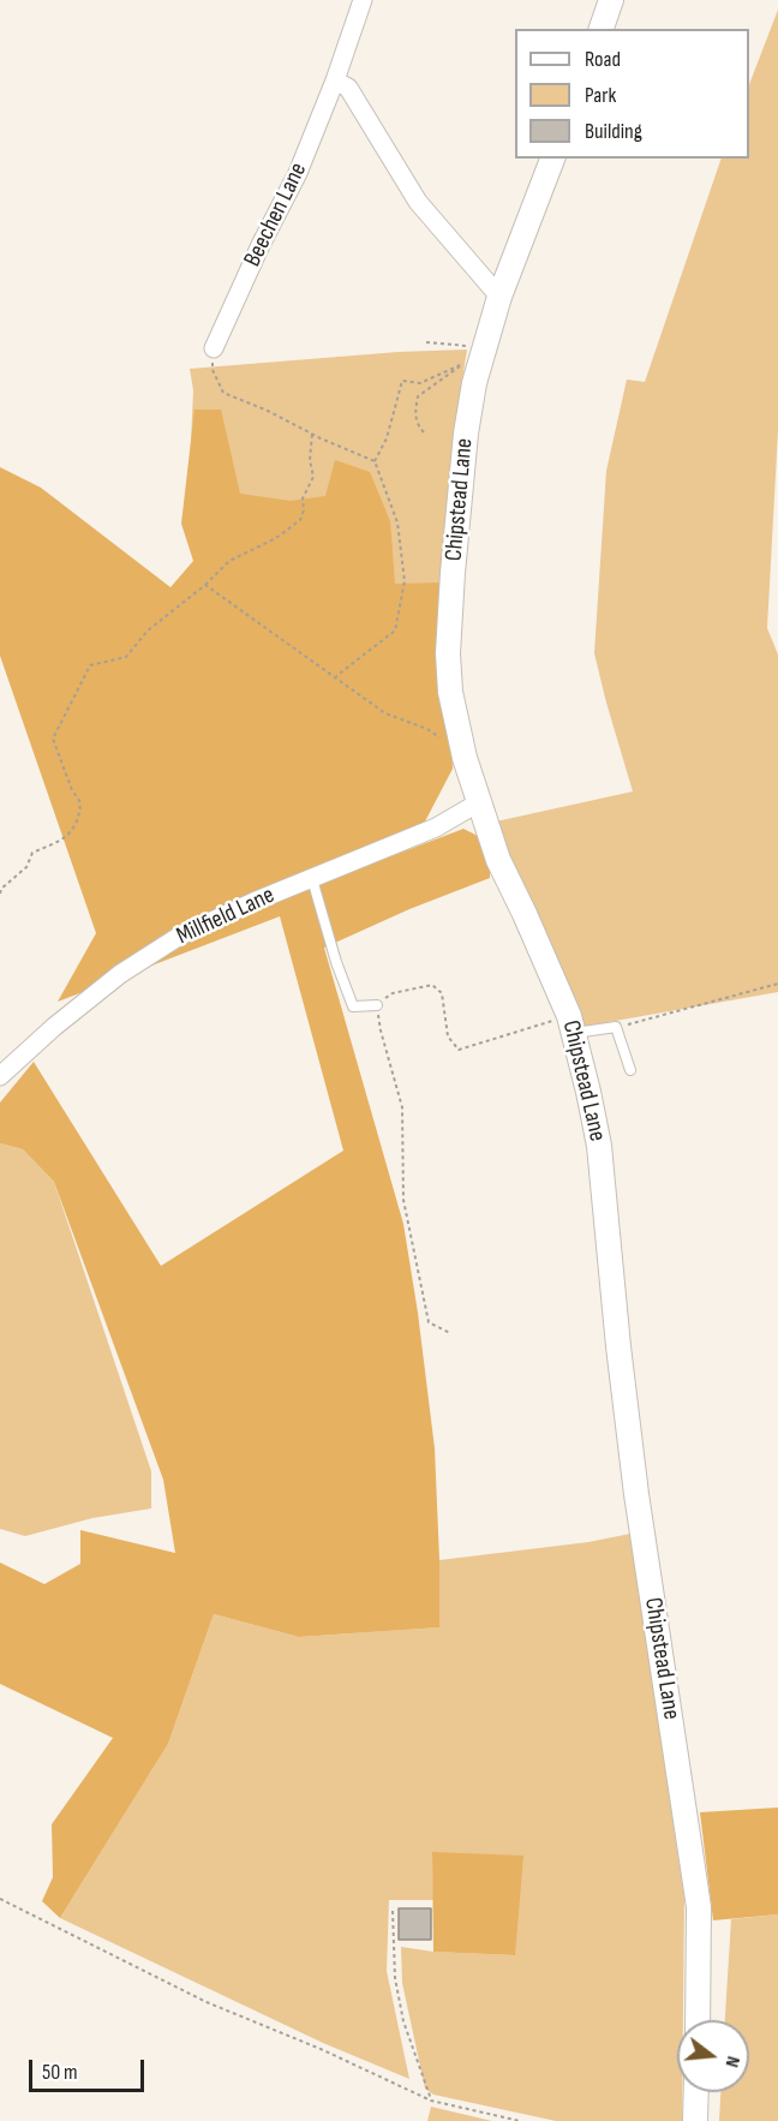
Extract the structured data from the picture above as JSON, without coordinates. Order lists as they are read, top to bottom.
{
  "streets": {
    "street": ["Beechen Lane", "Chipstead Lane", "Millfield Lane"]
  },
  "crossings": [
    ["Chipstead Lane", "Millfield Lane"]
  ],
  "legend": ["Road", "Park", "Building"],
  "scale_bar": "50 m",
  "north": "right"
}
